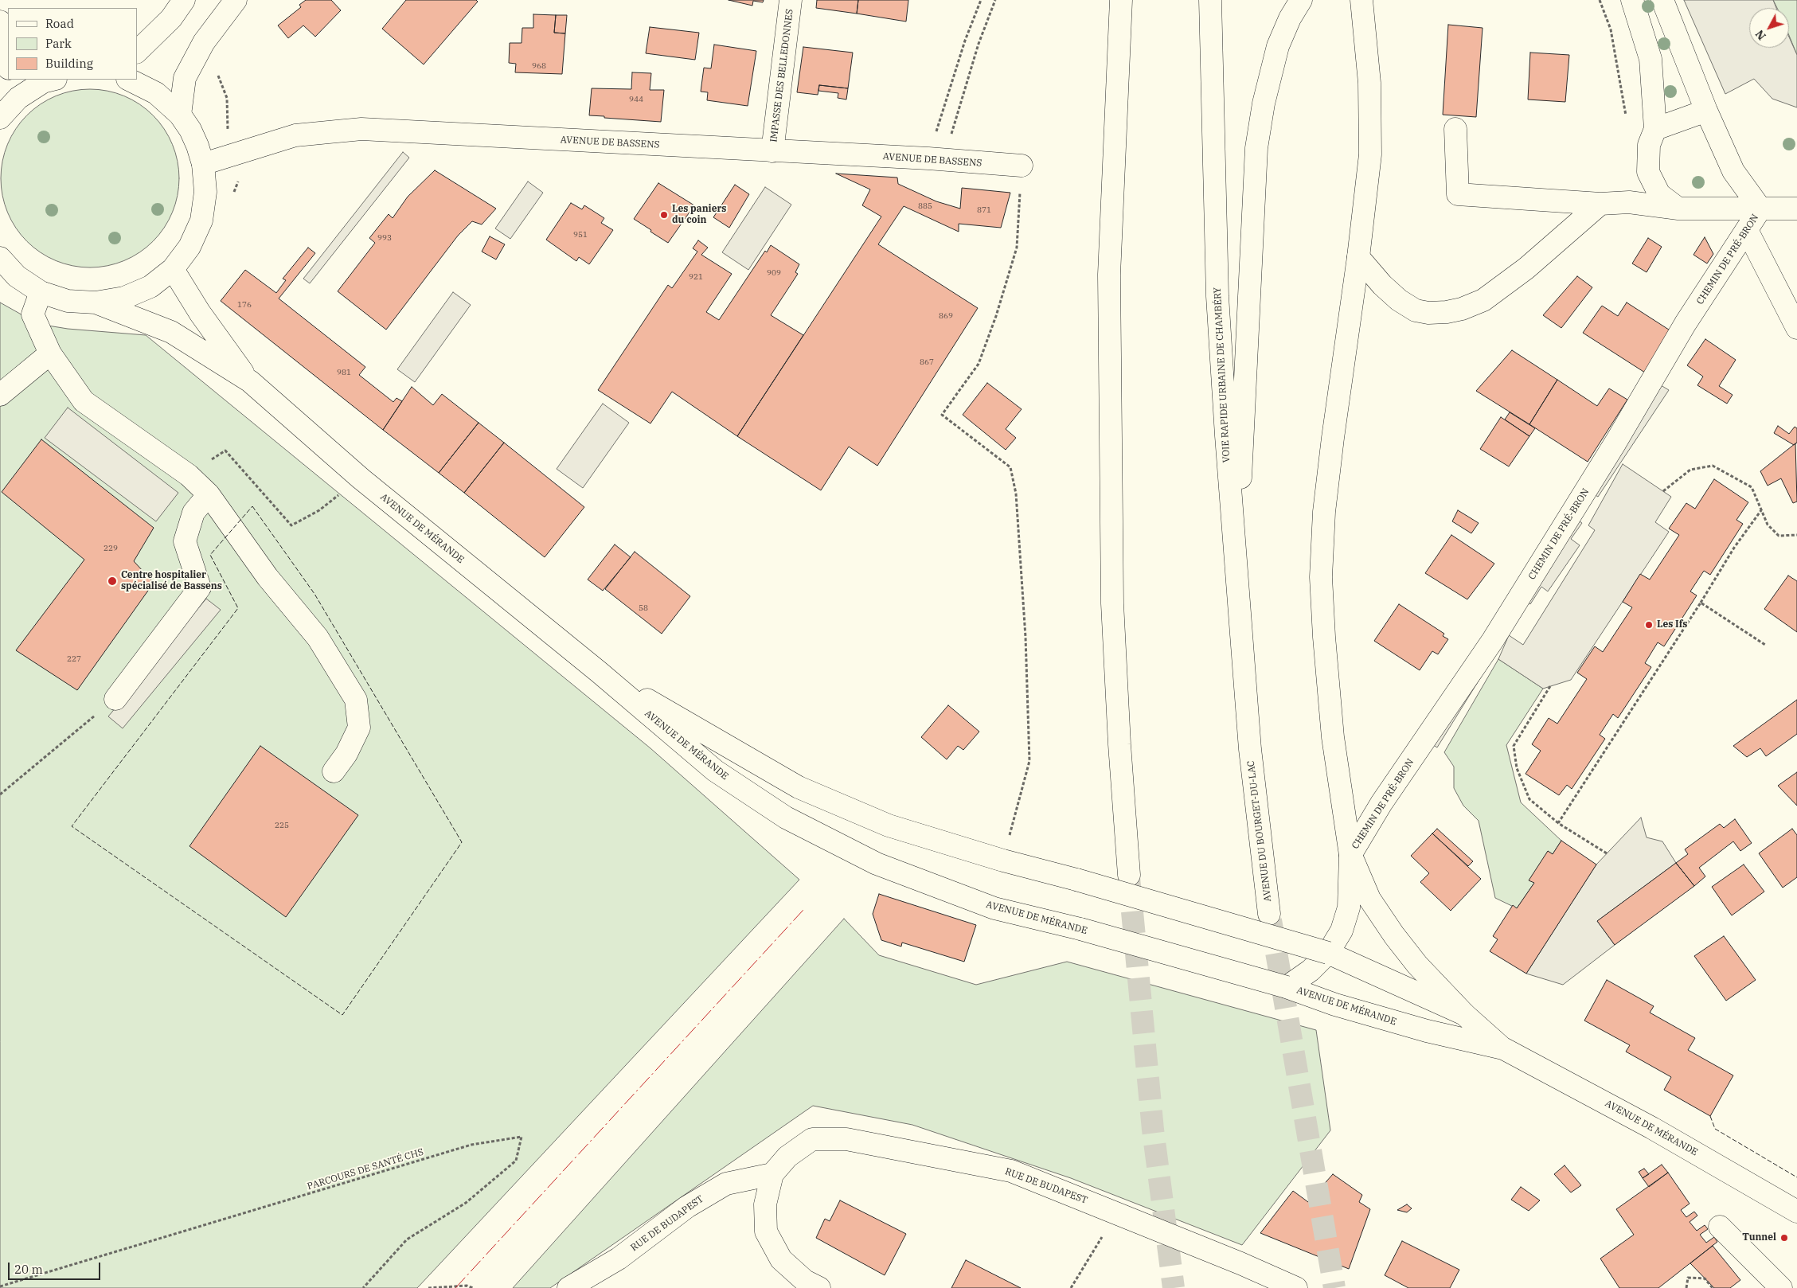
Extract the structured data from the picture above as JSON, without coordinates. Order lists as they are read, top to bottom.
{
  "streets": {
    "main road": [
      "IMPASSE DES BELLEDONNES",
      "AVENUE DE BASSENS",
      "CHEMIN DE PRÉ-BRON",
      "VOIE RAPIDE URBAINE DE CHAMBÉRY",
      "AVENUE DE MÉRANDE",
      "AVENUE DU BOURGET-DU-LAC",
      "RUE DE BUDAPEST"
    ],
    "path": ["PARCOURS DE SANTÉ CHS"]
  },
  "crossings": [
    ["IMPASSE DES BELLEDONNES", "AVENUE DE BASSENS"],
    ["VOIE RAPIDE URBAINE DE CHAMBÉRY", "AVENUE DU BOURGET-DU-LAC"]
  ],
  "places": [
    "Les paniers du coin",
    "Centre hospitalier spécialisé de Bassens",
    "Les Ifs",
    "Tunnel"
  ],
  "house_numbers": [
    "968",
    "944",
    "885",
    "871",
    "951",
    "993",
    "909",
    "921",
    "176",
    "869",
    "867",
    "981",
    "229",
    "58",
    "227",
    "225"
  ],
  "legend": ["Road", "Park", "Building"],
  "scale_bar": "20 m",
  "north": "bottom left"
}
